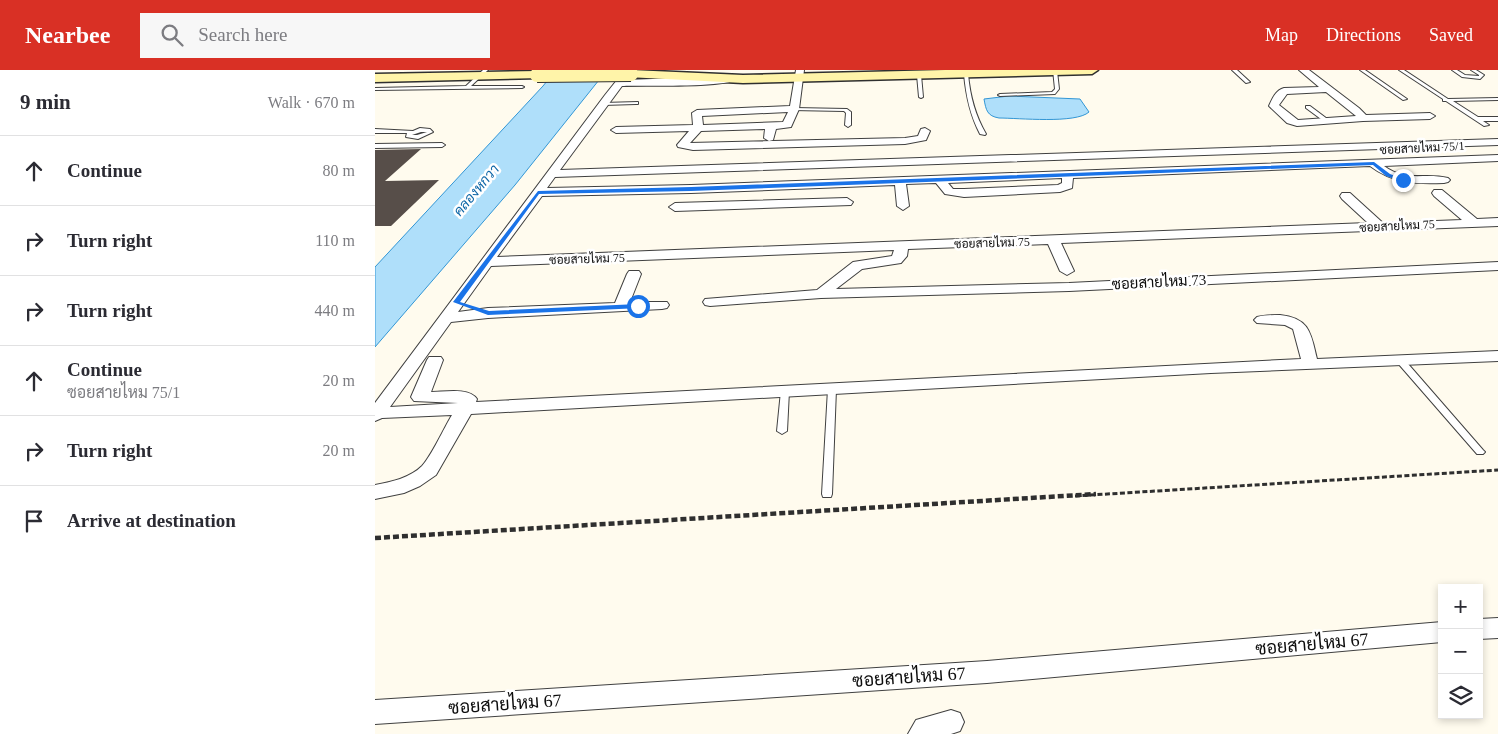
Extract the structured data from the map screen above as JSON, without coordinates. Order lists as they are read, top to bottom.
{
  "streets": {
    "street": [
      "ซอยสายไหม 75/1",
      "ซอยสายไหม 75",
      "ซอยสายไหม 73",
      "ซอยสายไหม 67"
    ]
  },
  "water": ["คลองหกวา"],
  "page": {
    "header": "Nearbee",
    "search": "Search here",
    "nav": ["Map", "Directions", "Saved"],
    "heading": ["9 min", "Walk · 670 m"],
    "list": [
      ["Continue", "80 m"],
      ["Turn right", "110 m"],
      ["Turn right", "440 m"],
      ["Continue", "ซอยสายไหม 75/1", "20 m"],
      ["Turn right", "20 m"],
      "Arrive at destination"
    ],
    "map_buttons": ["+", "−"]
  }
}
